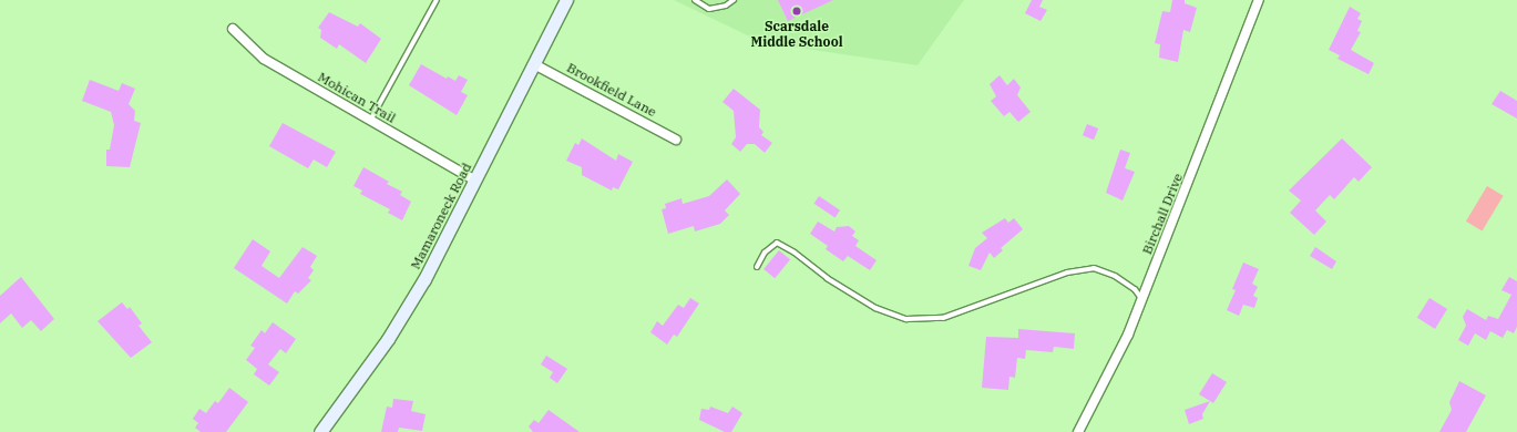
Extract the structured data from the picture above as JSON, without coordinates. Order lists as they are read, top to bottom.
{
  "streets": {
    "street": [
      "Brookfield Lane",
      "Mohican Trail",
      "Birchall Drive",
      "Mamaroneck Road"
    ]
  },
  "crossings": [
    ["Brookfield Lane", "Mamaroneck Road"],
    ["Mohican Trail", "Mamaroneck Road"]
  ],
  "places": ["Scarsdale Middle School"]
}
